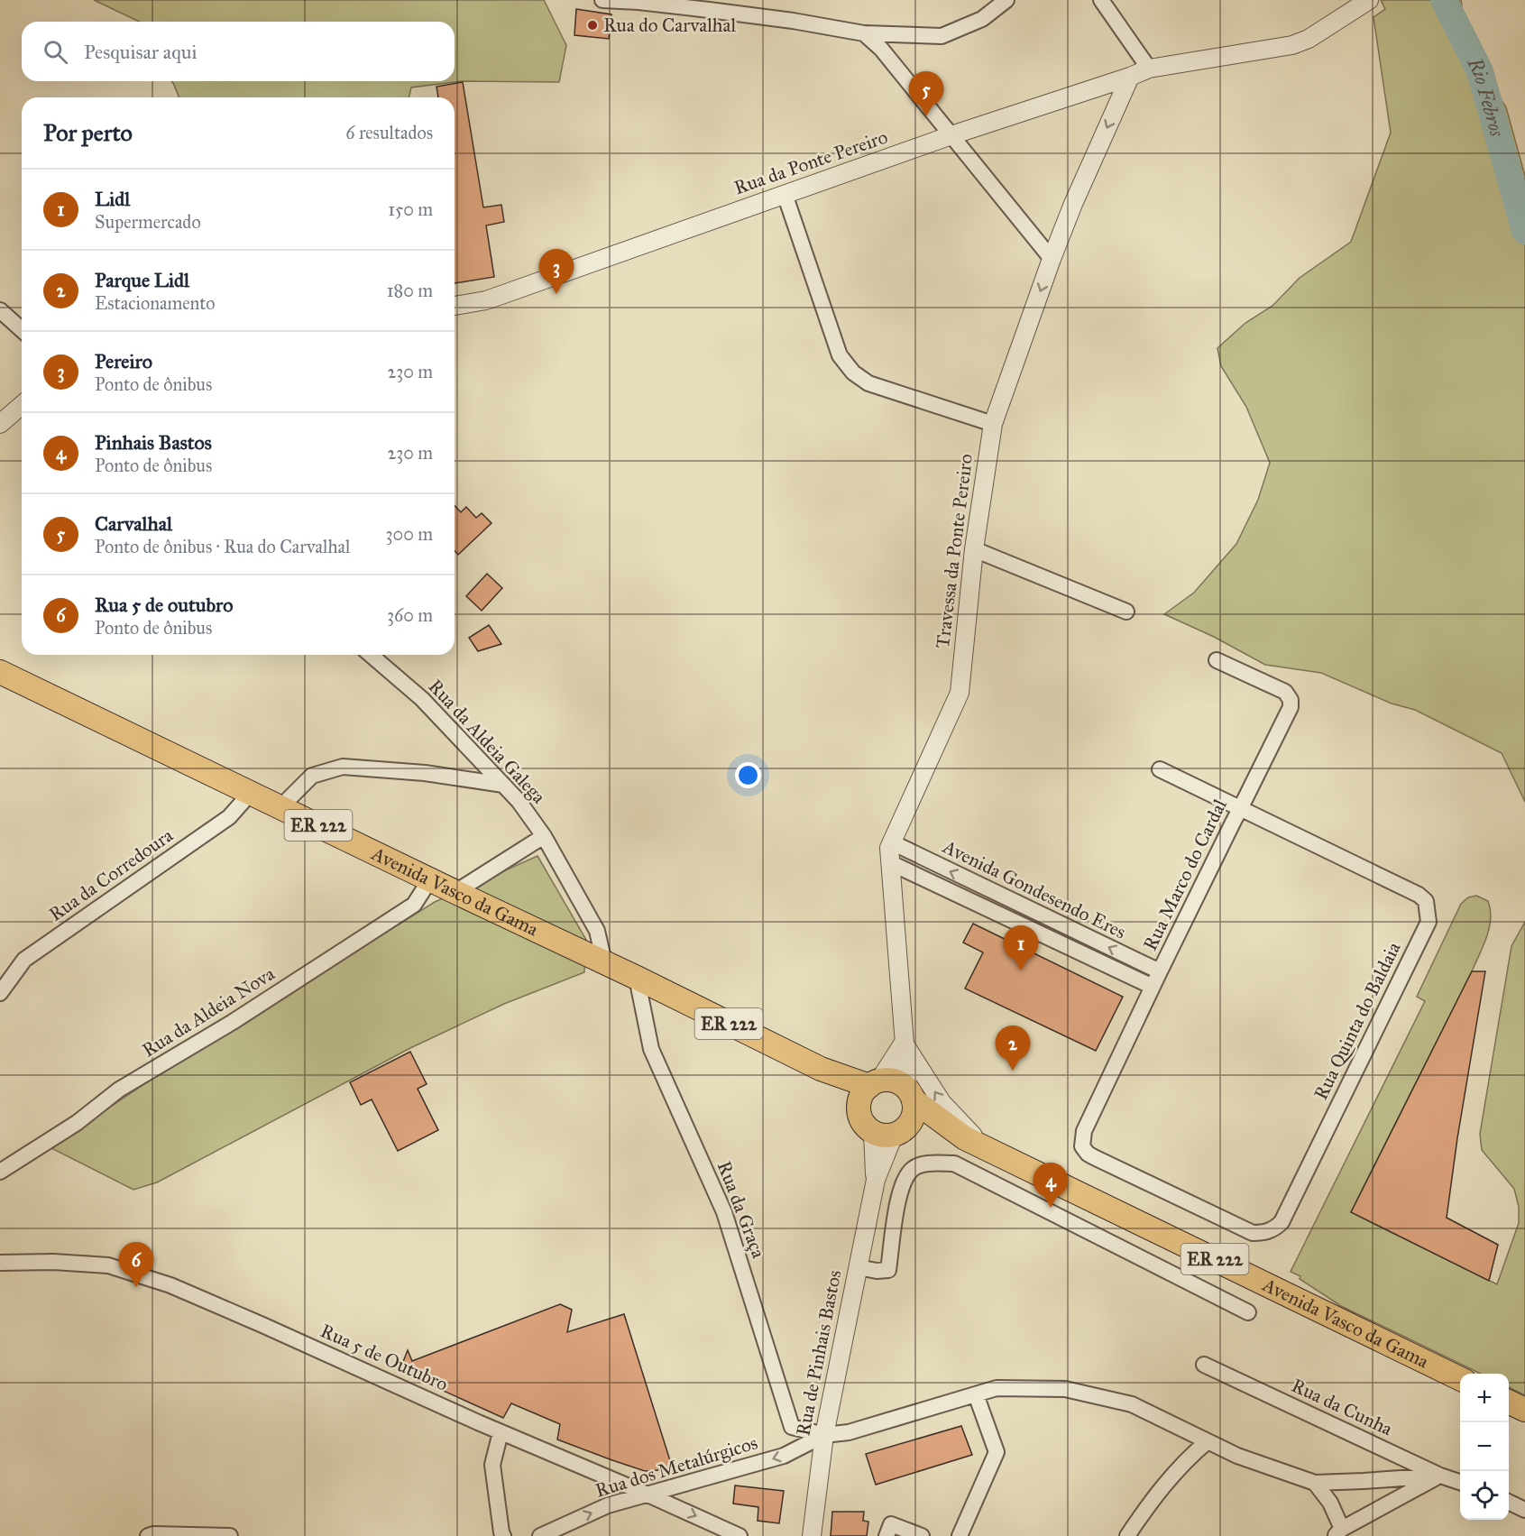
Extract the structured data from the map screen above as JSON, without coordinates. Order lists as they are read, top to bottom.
{
  "streets": {
    "main road": ["ER 222", "Avenida Vasco da Gama"],
    "street": [
      "Rua da Ponte Pereiro",
      "Travessa da Ponte Pereiro",
      "Rua da Aldeia Galega",
      "Rua da Corredoura",
      "Rua Marco do Cardal",
      "Avenida Gondesendo Eres",
      "Rua da Aldeia Nova",
      "Rua Quinta do Baldaia",
      "Rua da Graça",
      "Rua de Pinhais Bastos",
      "Rua 5 de Outubro",
      "Rua da Cunha",
      "Rua dos Metalúrgicos"
    ]
  },
  "crossings": [
    ["Rua da Ponte Pereiro", "Travessa da Ponte Pereiro"],
    ["Travessa da Ponte Pereiro", "Avenida Gondesendo Eres"],
    ["Travessa da Ponte Pereiro", "Avenida Vasco da Gama"],
    ["Travessa da Ponte Pereiro", "Rua de Pinhais Bastos"],
    ["Rua da Aldeia Galega", "Avenida Vasco da Gama"],
    ["Rua da Corredoura", "Avenida Vasco da Gama"],
    ["Rua Marco do Cardal", "Avenida Gondesendo Eres"],
    ["Rua Marco do Cardal", "Rua Quinta do Baldaia"],
    ["Avenida Vasco da Gama", "Rua da Aldeia Nova"],
    ["Avenida Vasco da Gama", "Rua da Graça"],
    ["Avenida Vasco da Gama", "Rua de Pinhais Bastos"],
    ["Rua da Graça", "Rua de Pinhais Bastos"],
    ["Rua da Graça", "Rua dos Metalúrgicos"],
    ["Rua de Pinhais Bastos", "Rua dos Metalúrgicos"],
    ["Rua 5 de Outubro", "Rua dos Metalúrgicos"]
  ],
  "one_way": ["Travessa da Ponte Pereiro"],
  "water": ["Rio Febros"],
  "places": ["Rua do Carvalhal"],
  "page": {
    "search": "Pesquisar aqui",
    "pins": [
      "5",
      "3",
      "1",
      "2",
      "4",
      "6"
    ],
    "heading": ["Por perto", "6 resultados"],
    "list": [
      {
        "mark": "1",
        "name": "Lidl",
        "note": "Supermercado",
        "value": "150 m"
      },
      {
        "mark": "2",
        "name": "Parque Lidl",
        "note": "Estacionamento",
        "value": "180 m"
      },
      {
        "mark": "3",
        "name": "Pereiro",
        "note": "Ponto de ônibus",
        "value": "230 m"
      },
      {
        "mark": "4",
        "name": "Pinhais Bastos",
        "note": "Ponto de ônibus",
        "value": "230 m"
      },
      {
        "mark": "5",
        "name": "Carvalhal",
        "note": "Ponto de ônibus · Rua do Carvalhal",
        "value": "300 m"
      },
      {
        "mark": "6",
        "name": "Rua 5 de outubro",
        "note": "Ponto de ônibus",
        "value": "360 m"
      }
    ],
    "map_buttons": ["+", "−"]
  }
}
